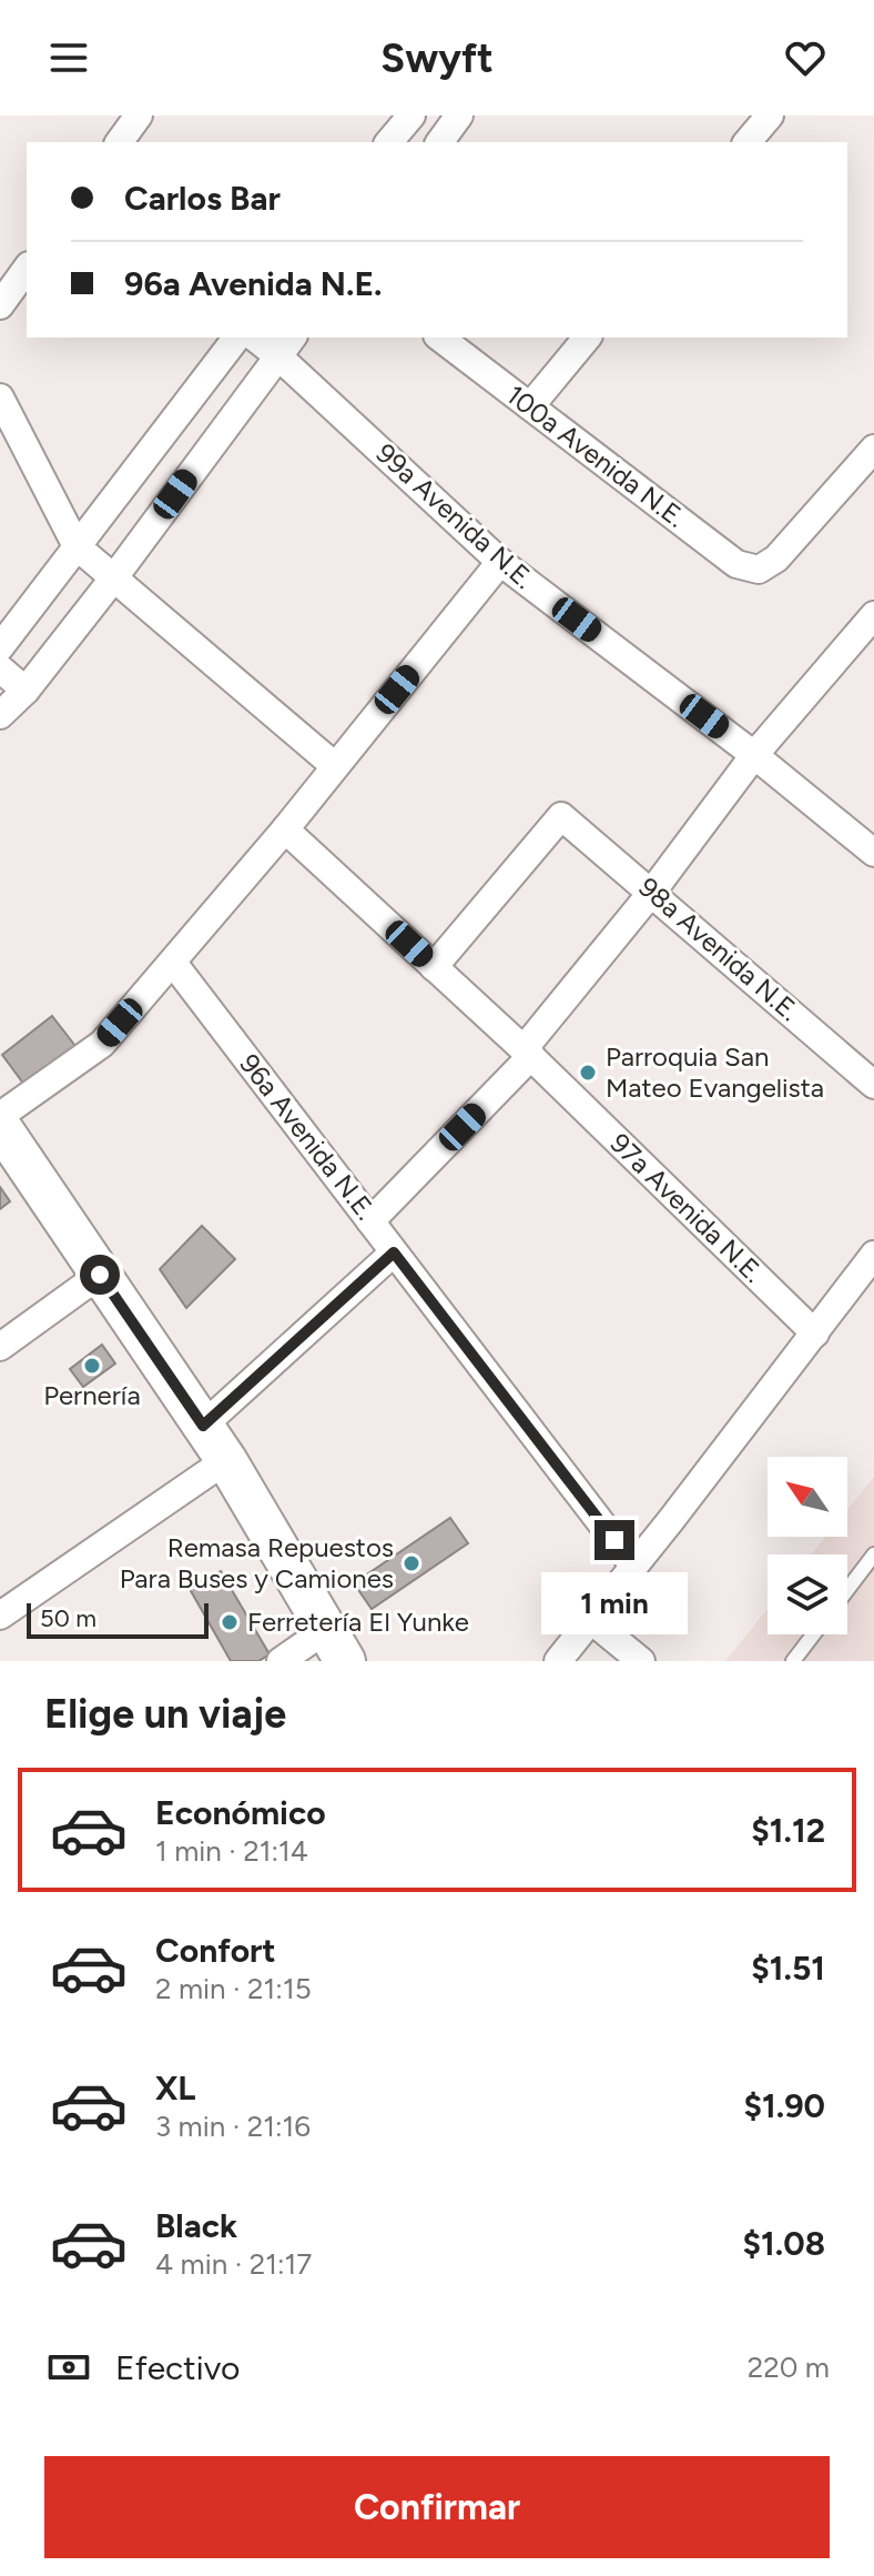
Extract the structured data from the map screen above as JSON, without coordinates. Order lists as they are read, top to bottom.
{
  "streets": {
    "street": [
      "100a Avenida N.E.",
      "99a Avenida N.E.",
      "98a Avenida N.E.",
      "96a Avenida N.E.",
      "97a Avenida N.E."
    ]
  },
  "crossings": [
    ["98a Avenida N.E.", "97a Avenida N.E."]
  ],
  "places": [
    "Parroquia San Mateo Evangelista",
    "Pernería",
    "Remasa Repuestos Para Buses y Camiones",
    "Ferretería El Yunke"
  ],
  "scale_bar": "50 m",
  "north": "top left",
  "page": {
    "header": "Swyft",
    "banner": ["Carlos Bar", "96a Avenida N.E."],
    "bubble": "1 min",
    "scale": "50 m",
    "heading": "Elige un viaje",
    "list": [
      {
        "name": "Económico",
        "note": "1 min · 21:14",
        "value": "$1.12"
      },
      {
        "name": "Confort",
        "note": "2 min · 21:15",
        "value": "$1.51"
      },
      {
        "name": "XL",
        "note": "3 min · 21:16",
        "value": "$1.90"
      },
      {
        "name": "Black",
        "note": "4 min · 21:17",
        "value": "$1.08"
      }
    ],
    "pay": ["Efectivo", "220 m"],
    "buttons": "Confirmar"
  }
}
